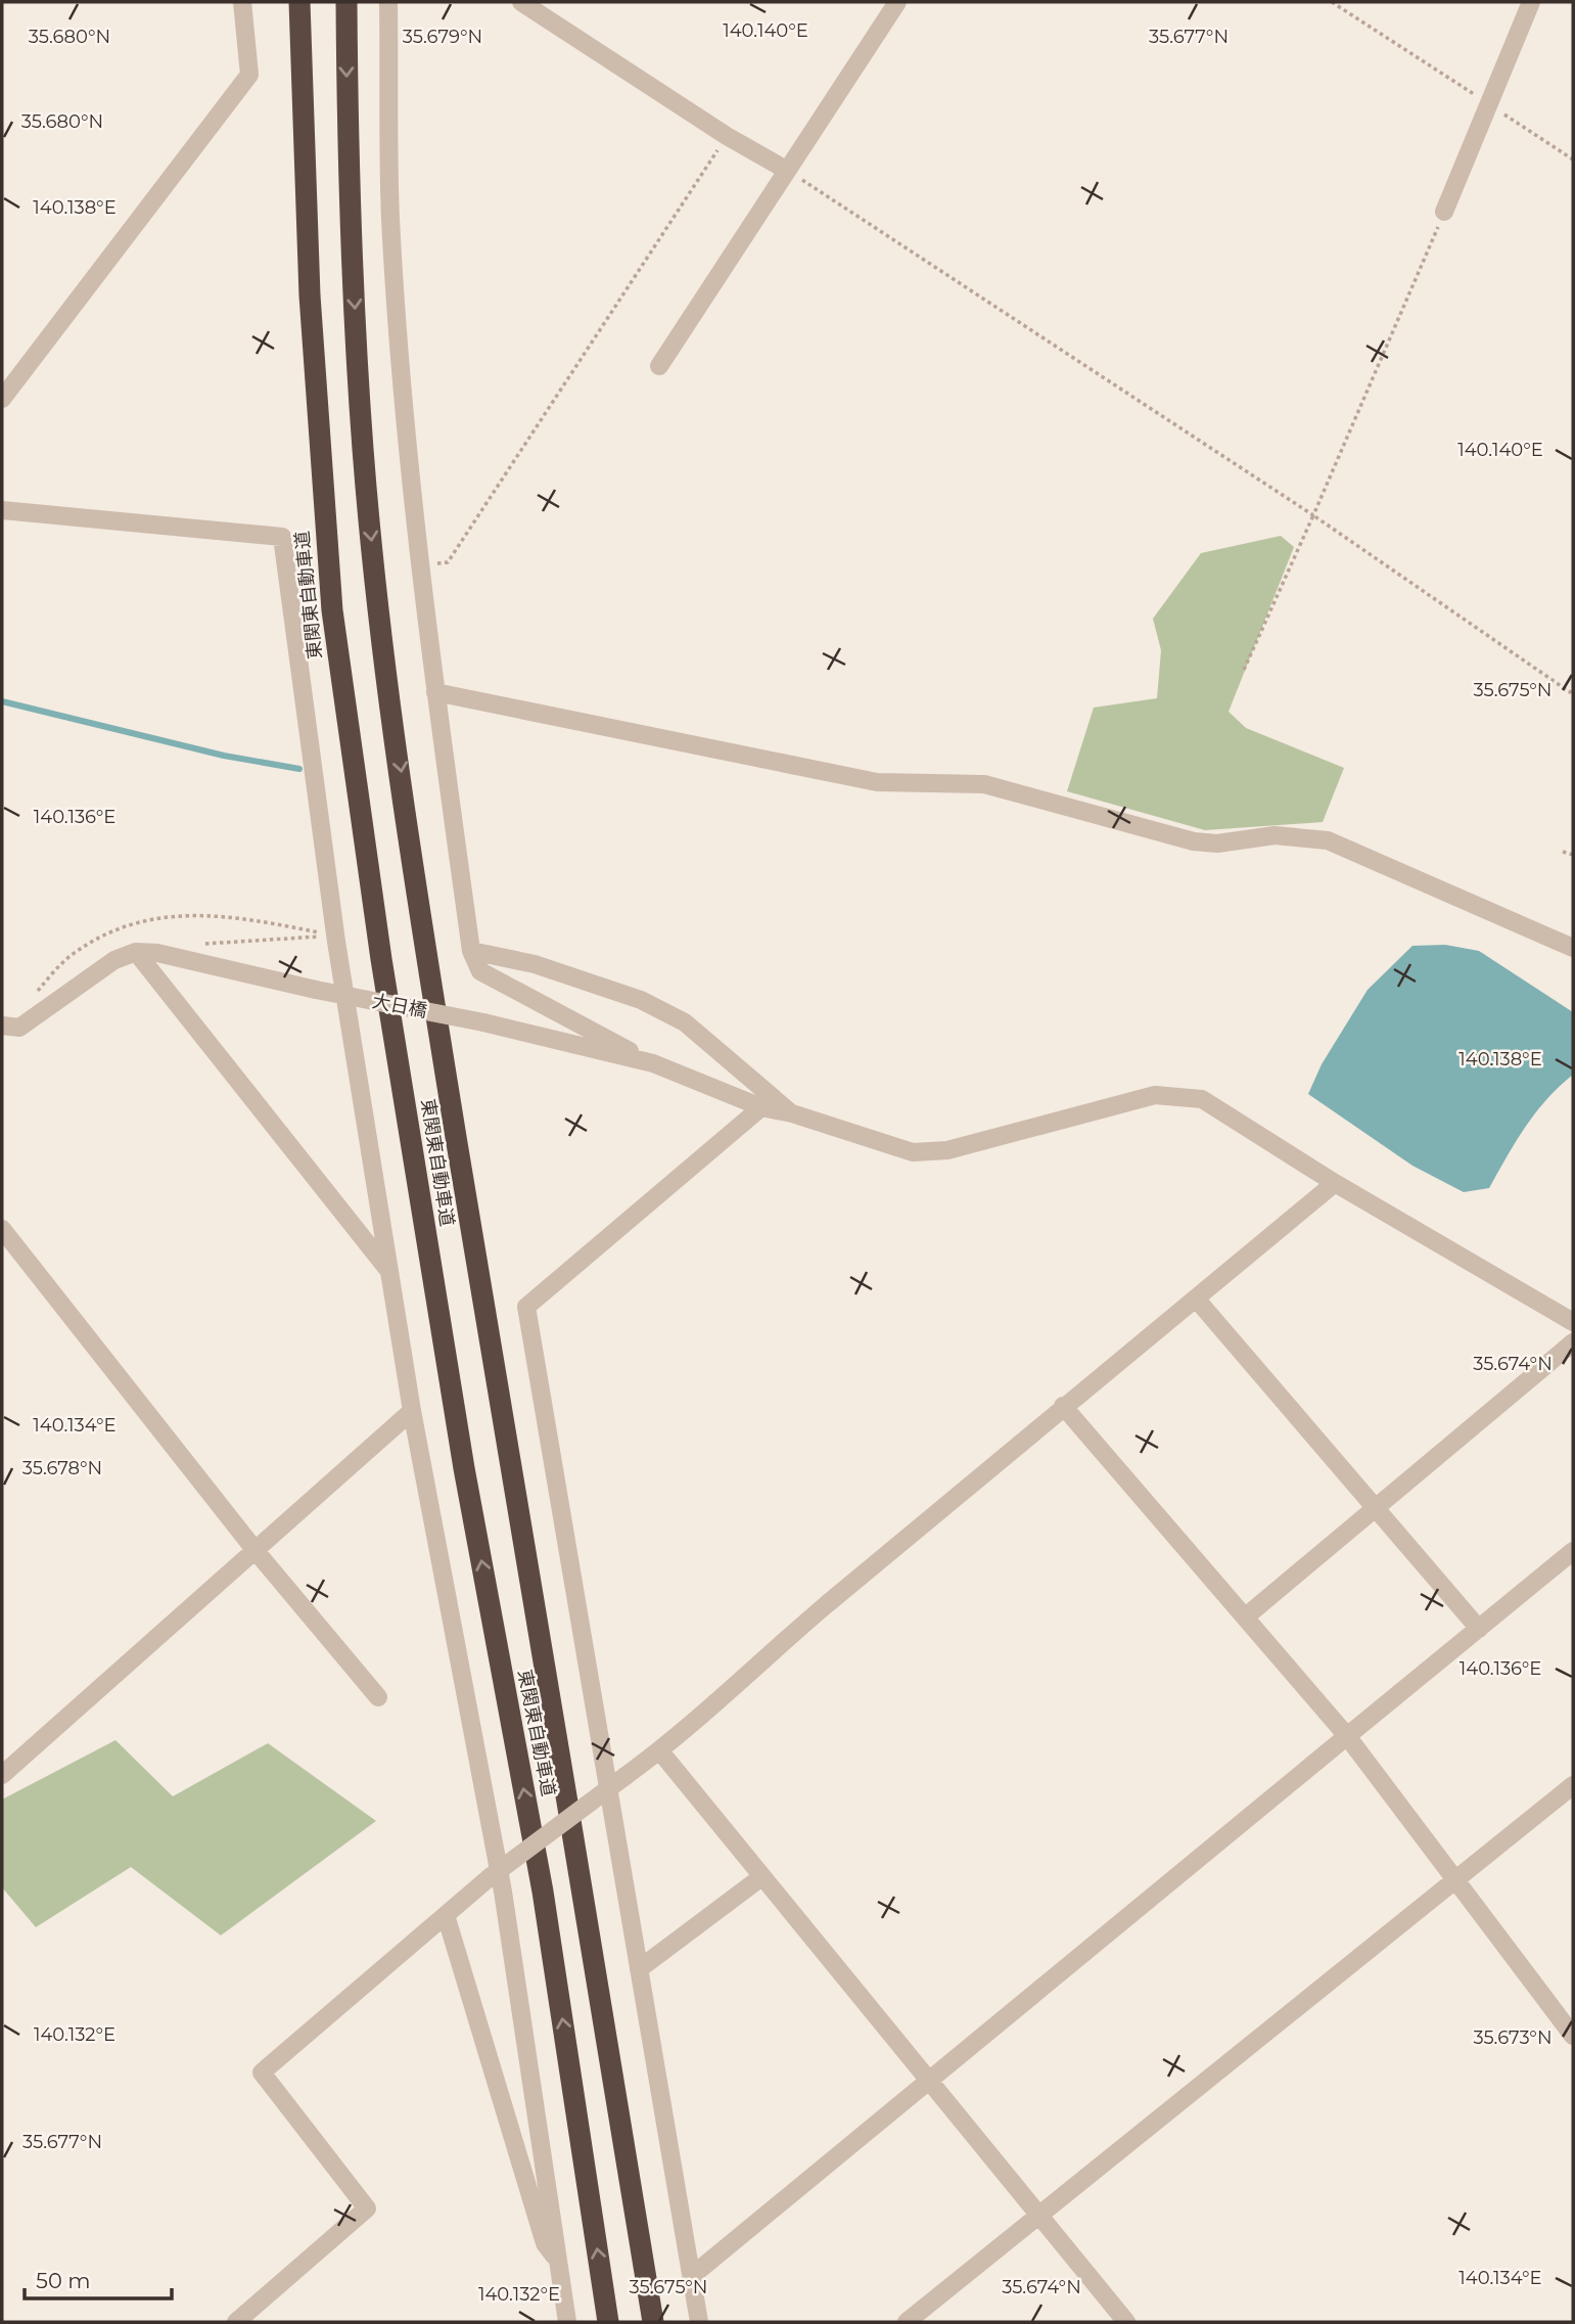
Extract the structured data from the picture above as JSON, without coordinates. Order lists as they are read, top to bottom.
{
  "streets": {
    "highway": ["東関東自動車道"],
    "street": ["大日橋"]
  },
  "scale_bar": "50 m",
  "coordinates": [
    "140.140°E",
    "35.680°N",
    "35.679°N",
    "35.677°N",
    "140.138°E",
    "35.675°N",
    "140.136°E",
    "35.674°N",
    "140.134°E",
    "35.678°N",
    "140.132°E",
    "35.673°N"
  ]
}
